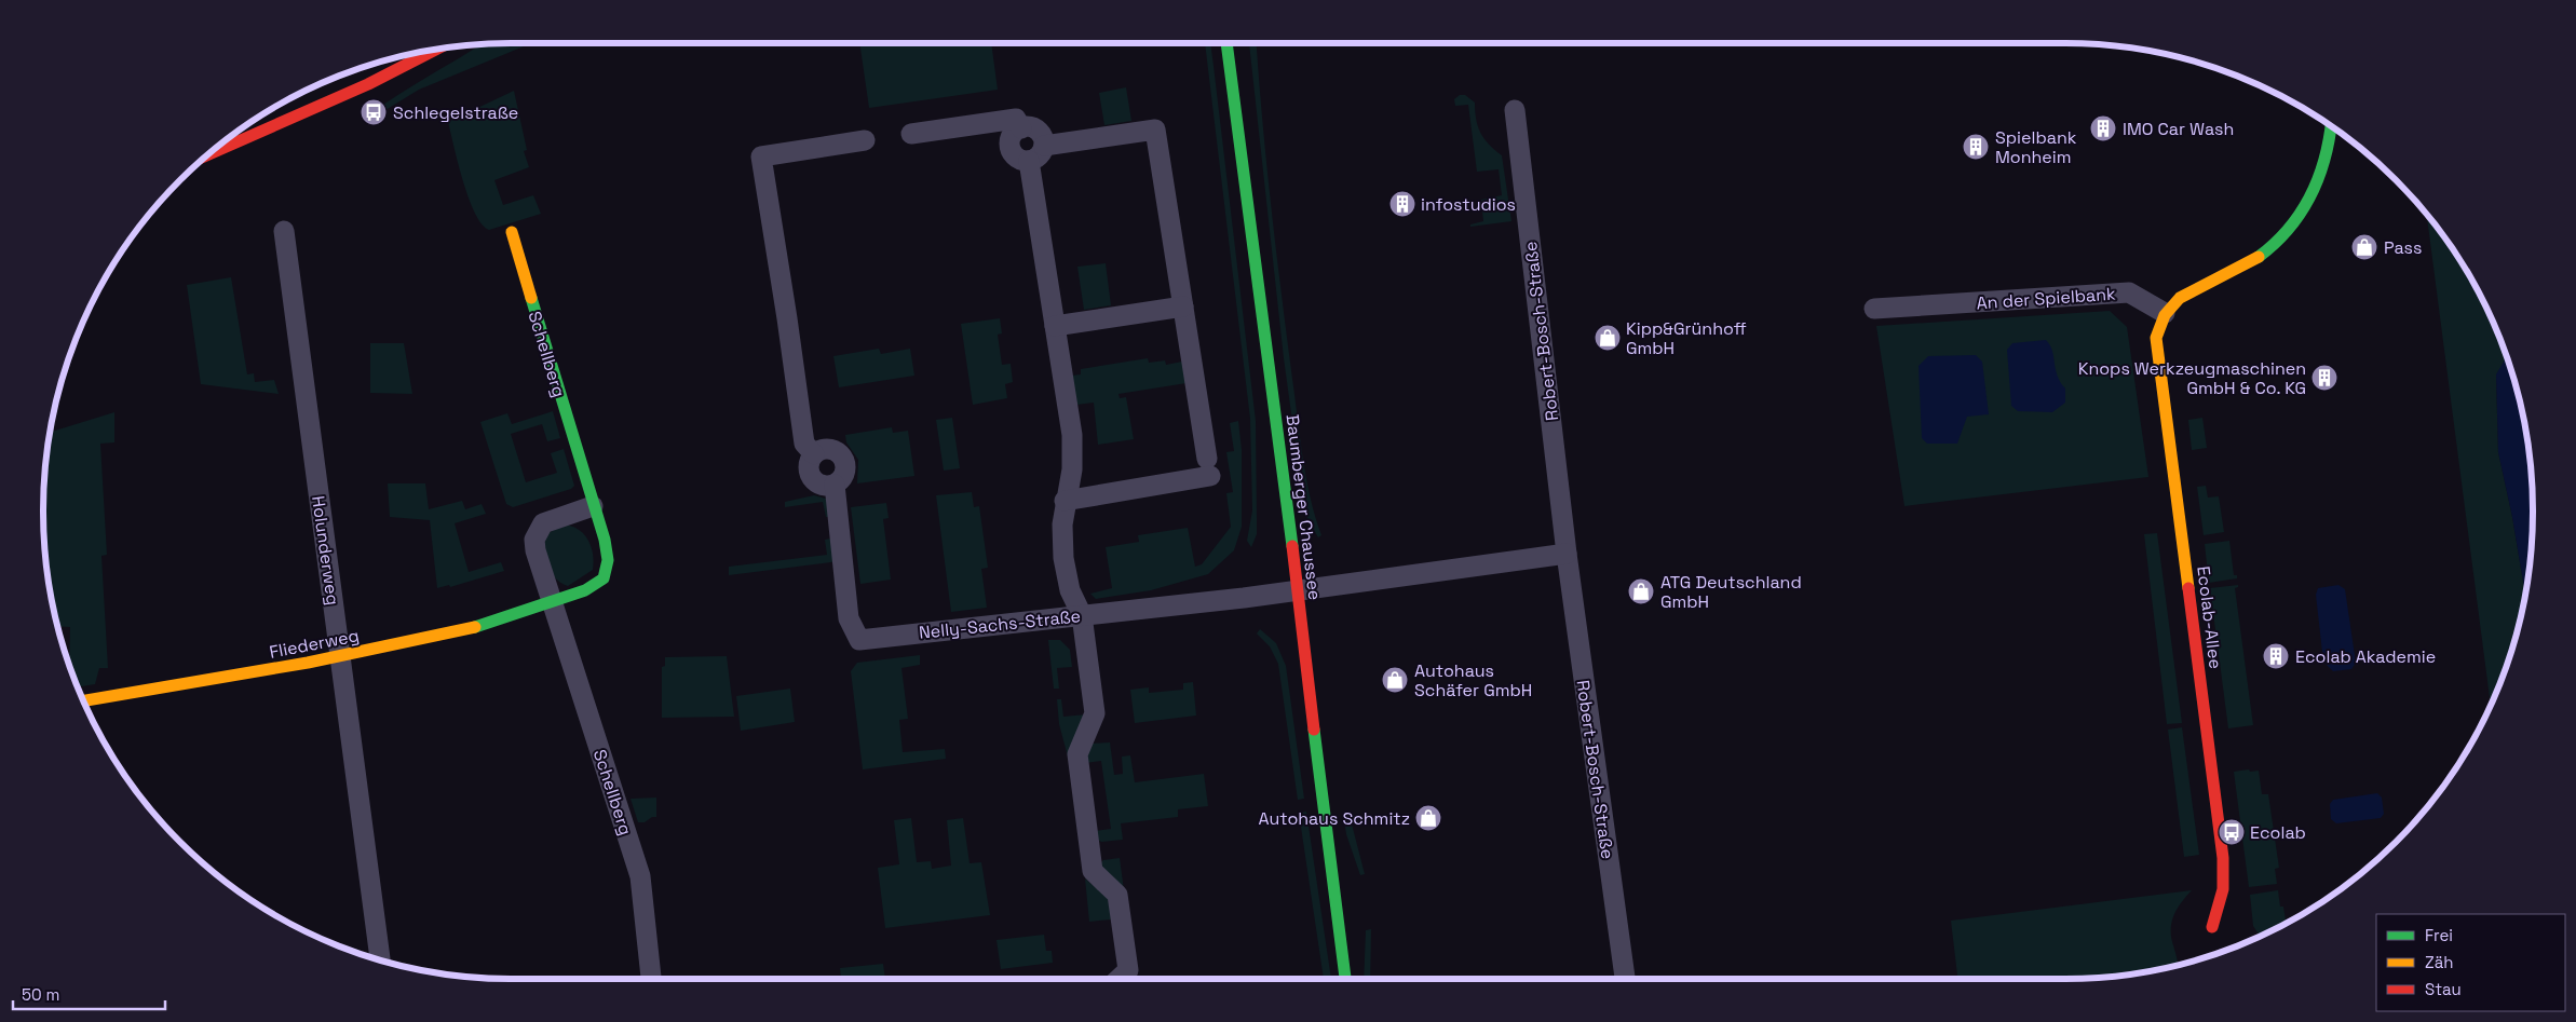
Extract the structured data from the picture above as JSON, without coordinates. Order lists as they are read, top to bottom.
{
  "streets": {
    "street": [
      "An der Spielbank",
      "Robert-Bosch-Straße",
      "Schellberg",
      "Baumberger Chaussee",
      "Holunderweg",
      "Ecolab-Allee",
      "Nelly-Sachs-Straße",
      "Fliederweg"
    ]
  },
  "crossings": [
    ["An der Spielbank", "Ecolab-Allee"],
    ["Schellberg", "Fliederweg"],
    ["Baumberger Chaussee", "Nelly-Sachs-Straße"],
    ["Holunderweg", "Fliederweg"]
  ],
  "places": {
    "bus stop": ["Schlegelstraße", "Ecolab"],
    "building": [
      "IMO Car Wash",
      "Spielbank Monheim",
      "infostudios",
      "Knops Werkzeugmaschinen GmbH & Co. KG",
      "Ecolab Akademie"
    ],
    "shop": [
      "Pass",
      "Kipp&Grünhoff GmbH",
      "ATG Deutschland GmbH",
      "Autohaus Schäfer GmbH",
      "Autohaus Schmitz"
    ]
  },
  "legend": ["Frei", "Zäh", "Stau"],
  "scale_bar": "50 m"
}
